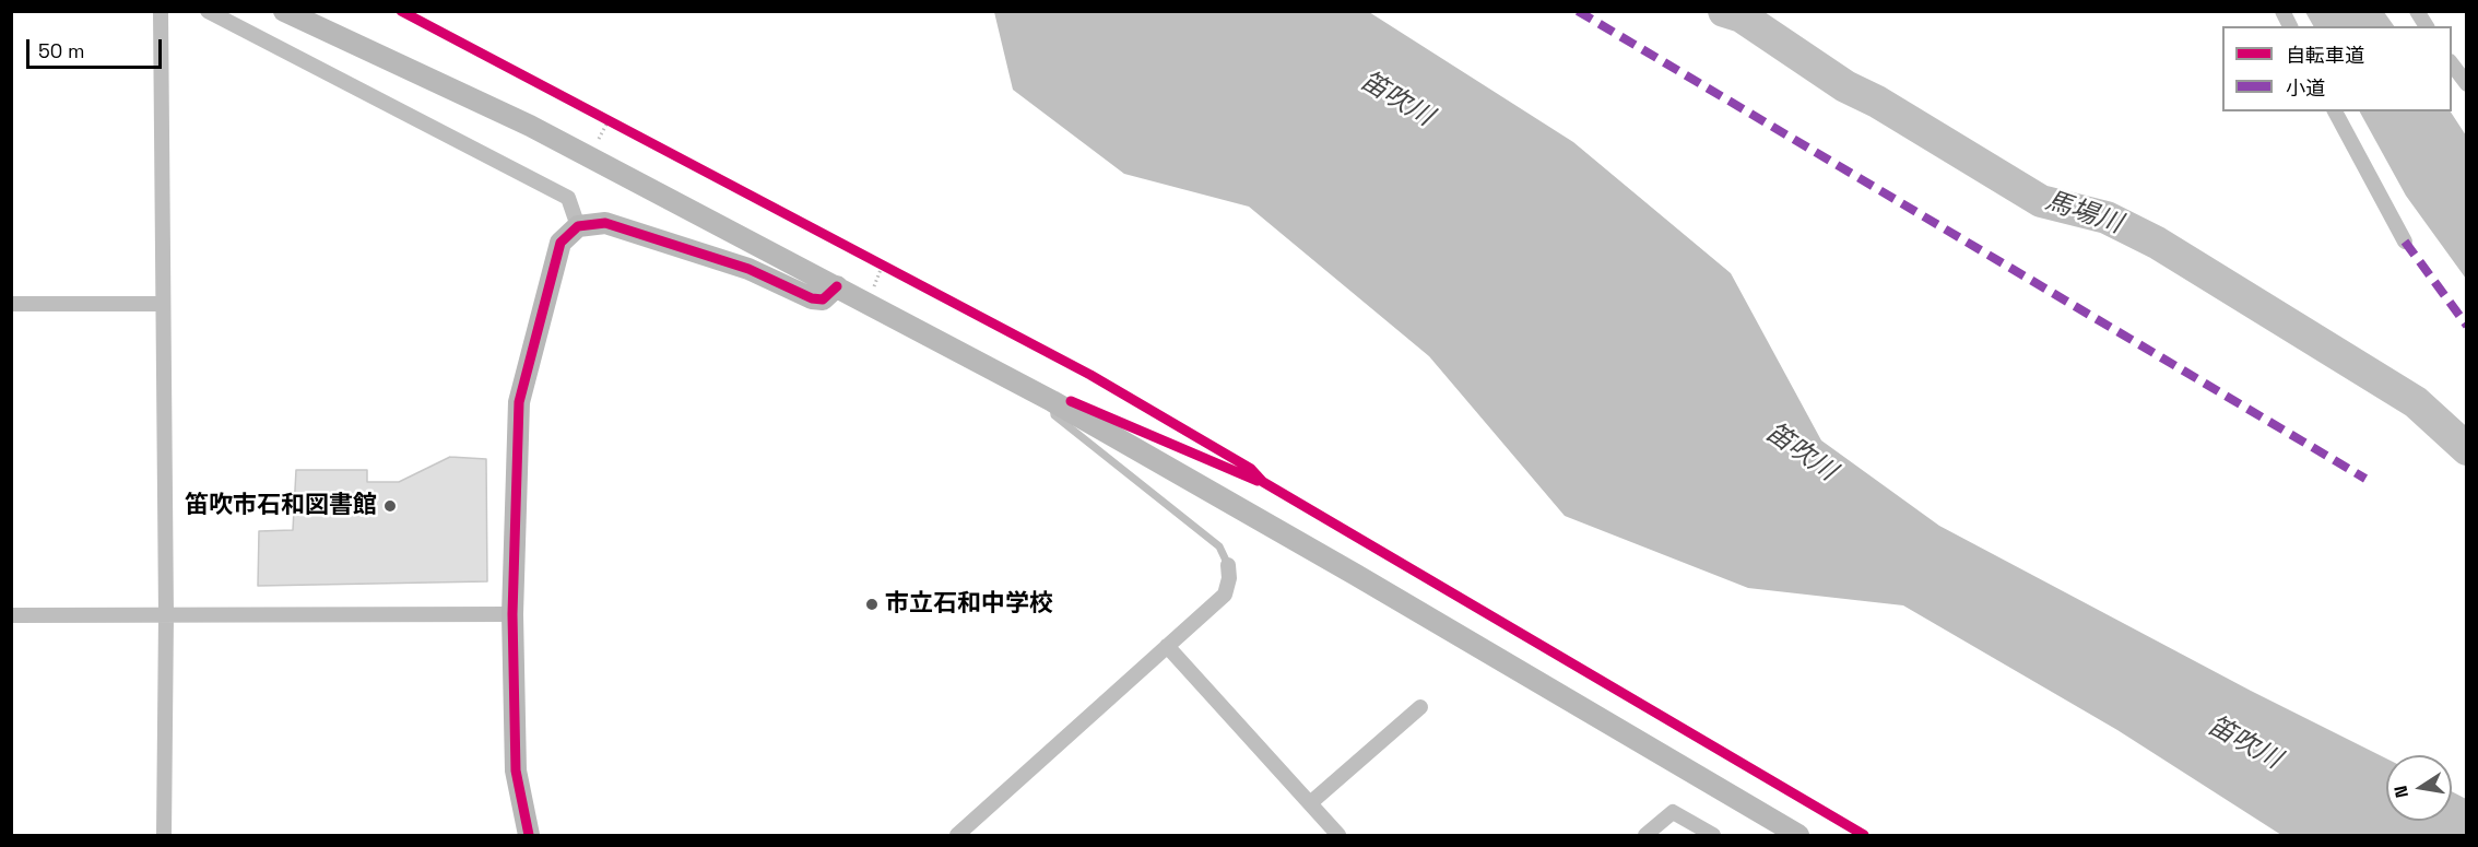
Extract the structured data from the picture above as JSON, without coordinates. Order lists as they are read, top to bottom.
{
  "water": ["笛吹川", "馬場川"],
  "places": ["笛吹市石和図書館", "市立石和中学校"],
  "legend": ["自転車道", "小道"],
  "scale_bar": "50 m",
  "north": "left"
}
